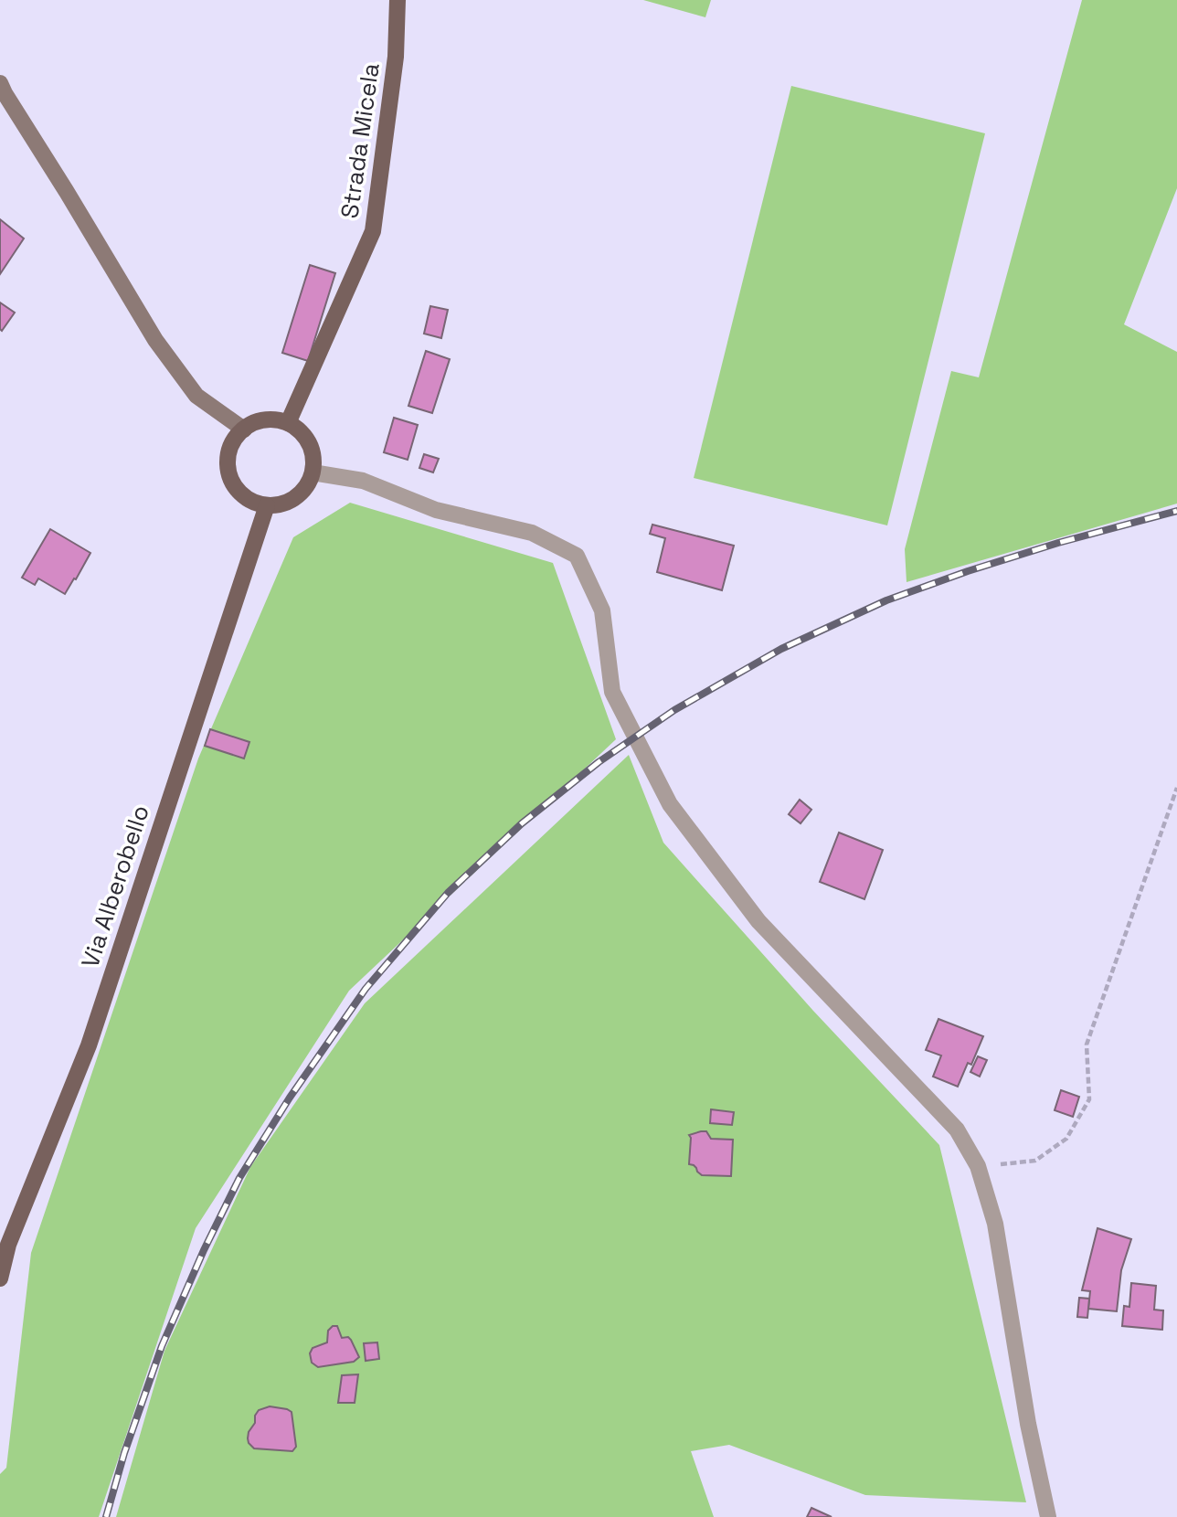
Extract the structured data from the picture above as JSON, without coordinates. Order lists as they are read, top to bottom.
{
  "streets": {
    "main road": ["Strada Micela", "Via Alberobello"]
  },
  "crossings": [
    ["Strada Micela", "Via Alberobello"]
  ]
}
